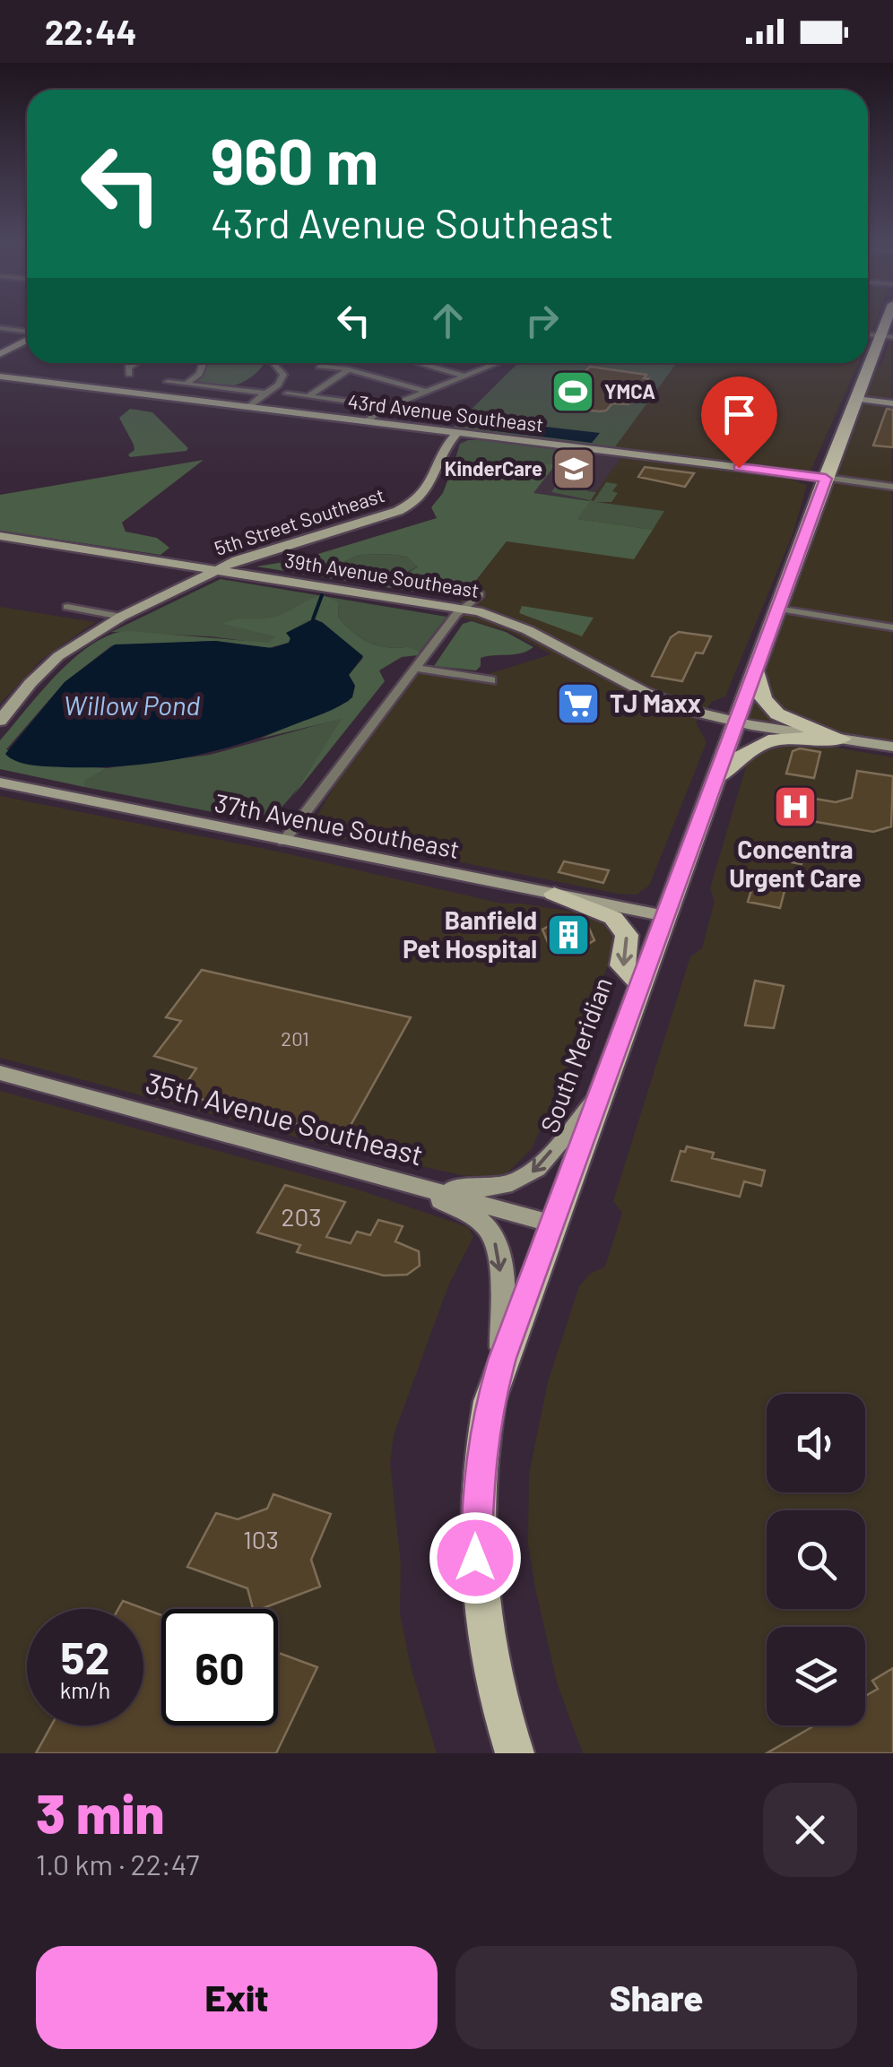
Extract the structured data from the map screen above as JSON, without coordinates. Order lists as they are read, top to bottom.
{
  "streets": {
    "main road": ["South Meridian"],
    "street": [
      "43rd Avenue Southeast",
      "5th Street Southeast",
      "39th Avenue Southeast",
      "37th Avenue Southeast",
      "35th Avenue Southeast"
    ]
  },
  "crossings": [
    ["43rd Avenue Southeast", "5th Street Southeast"],
    ["43rd Avenue Southeast", "South Meridian"],
    ["5th Street Southeast", "39th Avenue Southeast"],
    ["39th Avenue Southeast", "South Meridian"],
    ["37th Avenue Southeast", "South Meridian"],
    ["South Meridian", "35th Avenue Southeast"]
  ],
  "water": ["Willow Pond"],
  "places": {
    "sports": ["YMCA"],
    "school or university": ["KinderCare"],
    "supermarket": ["TJ Maxx"],
    "hospital": ["Concentra Urgent Care"],
    "building": ["Banfield Pet Hospital"]
  },
  "house_numbers": ["201", "203", "103"],
  "page": {
    "status": "22:44",
    "turn": ["960 m", "43rd Avenue Southeast"],
    "speed": "52 km/h",
    "limit": "60",
    "heading": ["3 min", "1.0 km · 22:47"],
    "buttons": ["Exit", "Share"]
  }
}
